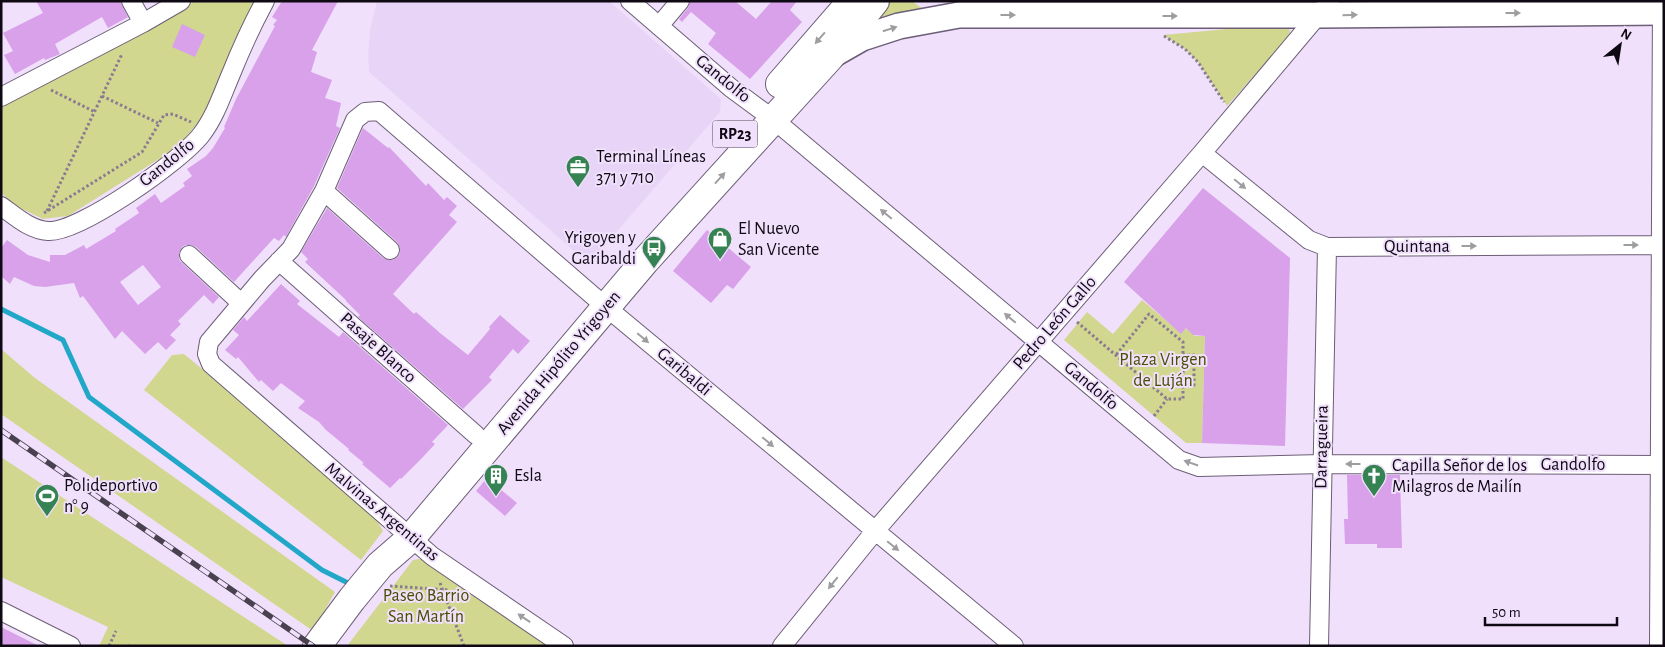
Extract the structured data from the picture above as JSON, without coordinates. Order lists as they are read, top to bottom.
{
  "streets": {
    "main road": ["RP23", "Avenida Hipólito Yrigoyen"],
    "street": [
      "Gandolfo",
      "Quintana",
      "Pedro León Gallo",
      "Pasaje Blanco",
      "Garibaldi",
      "Darragueira",
      "Malvinas Argentinas"
    ]
  },
  "crossings": [
    ["Gandolfo", "Pedro León Gallo"],
    ["Gandolfo", "Avenida Hipólito Yrigoyen"],
    ["Gandolfo", "Darragueira"],
    ["Quintana", "Pedro León Gallo"],
    ["Quintana", "Darragueira"],
    ["Pedro León Gallo", "Garibaldi"],
    ["Pasaje Blanco", "Avenida Hipólito Yrigoyen"],
    ["Avenida Hipólito Yrigoyen", "Garibaldi"],
    ["Avenida Hipólito Yrigoyen", "Malvinas Argentinas"]
  ],
  "one_way": ["Gandolfo", "Quintana", "Garibaldi"],
  "parks": ["Plaza Virgen de Luján", "Paseo Barrio San Martín"],
  "places": {
    "office": ["Terminal Líneas 371 y 710"],
    "shop": ["El Nuevo San Vicente"],
    "bus stop": ["Yrigoyen y Garibaldi"],
    "building": ["Esla"],
    "church": ["Capilla Señor de los Milagros de Mailín"],
    "sports": ["Polideportivo n° 9"]
  },
  "scale_bar": "50 m",
  "north": "top right"
}
